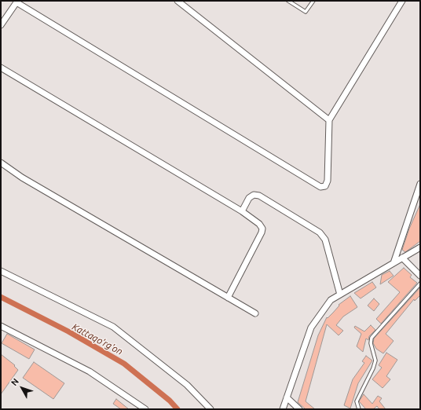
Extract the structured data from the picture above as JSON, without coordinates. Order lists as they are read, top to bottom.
{
  "water": ["Kattaqo'rg'on"],
  "north": "top left"
}
